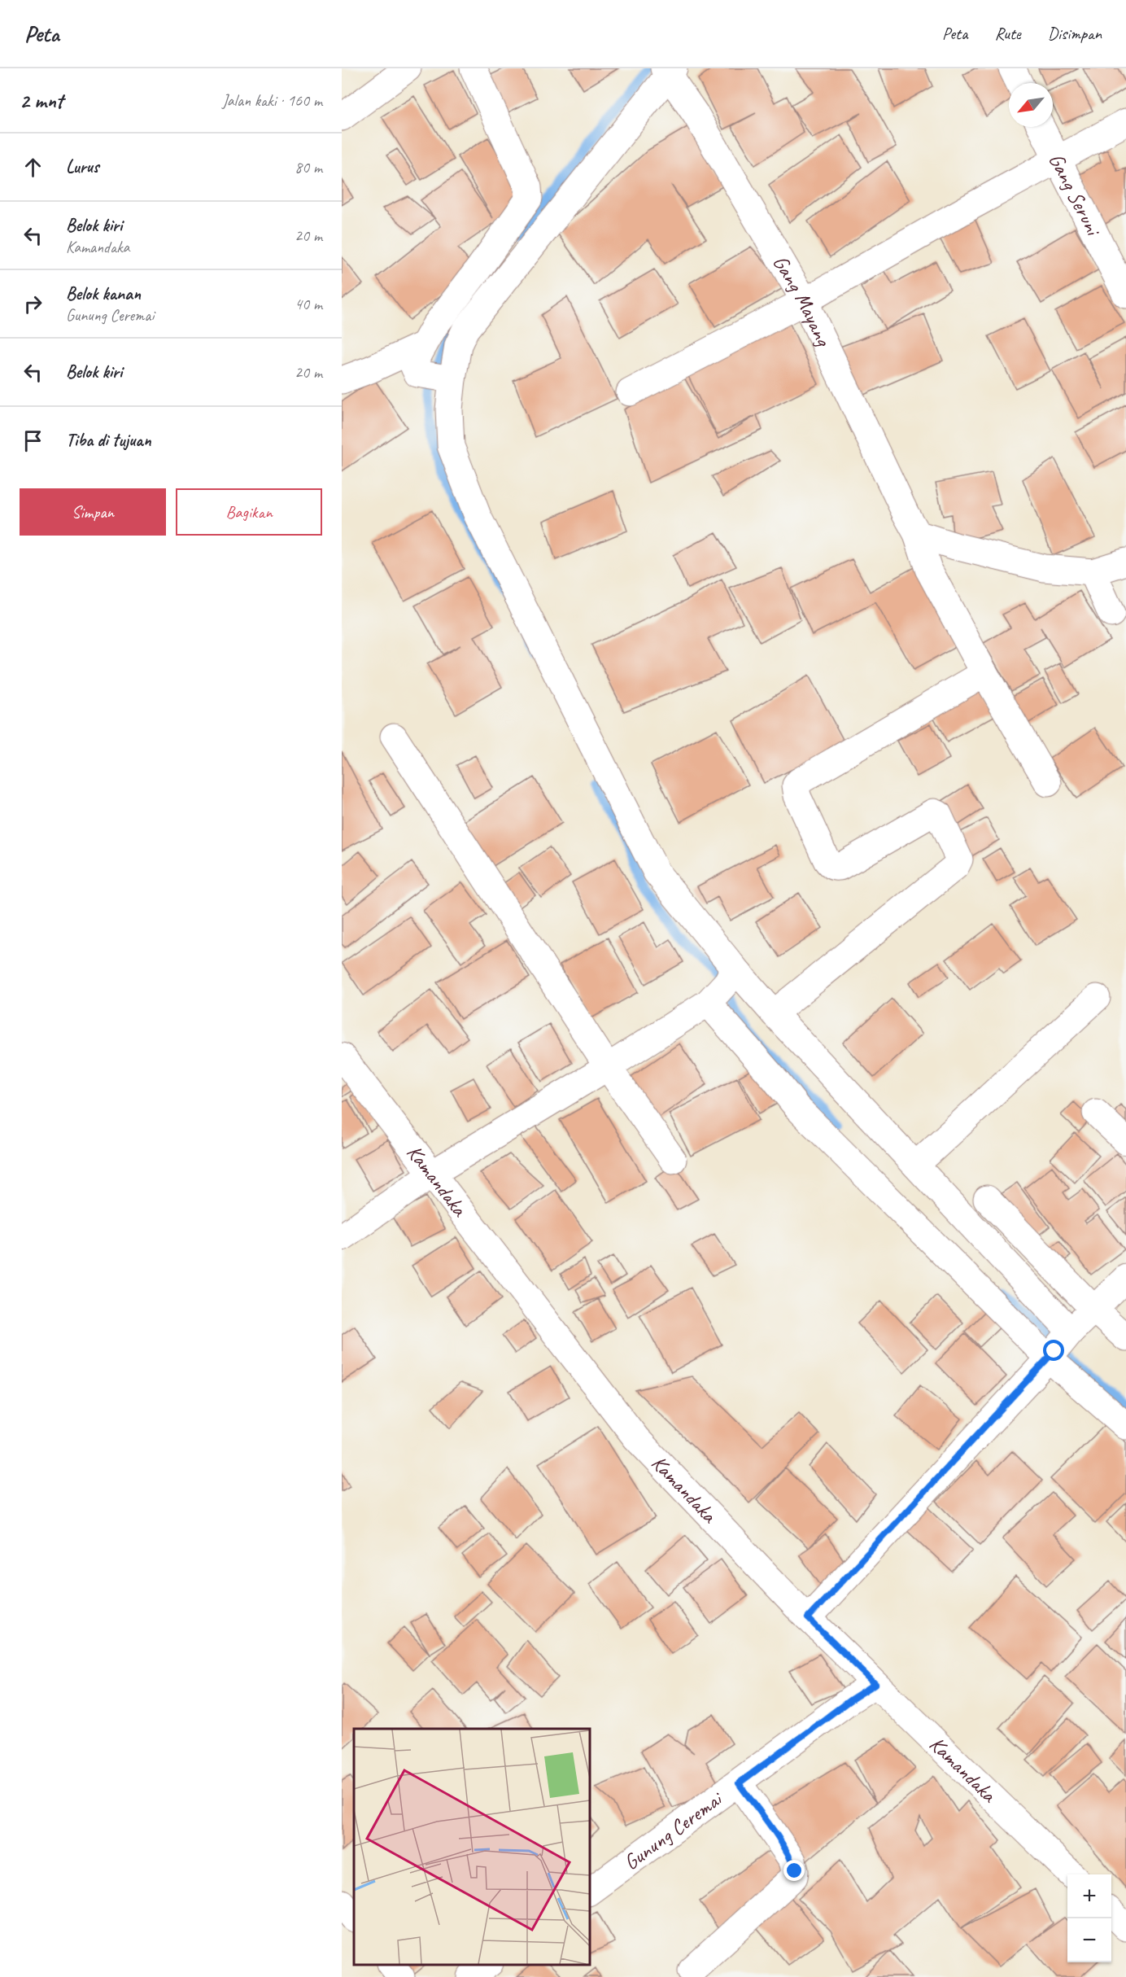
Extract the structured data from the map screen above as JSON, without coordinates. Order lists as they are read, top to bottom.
{
  "streets": {
    "street": [
      "Gang Seruni",
      "Gang Mayang",
      "Kamandaka",
      "Gunung Ceremai"
    ]
  },
  "crossings": [
    ["Kamandaka", "Gunung Ceremai"]
  ],
  "north": "bottom left",
  "page": {
    "header": "Peta",
    "nav": ["Peta", "Rute", "Disimpan"],
    "heading": ["2 mnt", "Jalan kaki · 160 m"],
    "list": [
      ["Lurus", "80 m"],
      ["Belok kiri", "Kamandaka", "20 m"],
      ["Belok kanan", "Gunung Ceremai", "40 m"],
      ["Belok kiri", "20 m"],
      "Tiba di tujuan"
    ],
    "buttons": ["Simpan", "Bagikan"],
    "map_buttons": ["+", "−"]
  }
}
